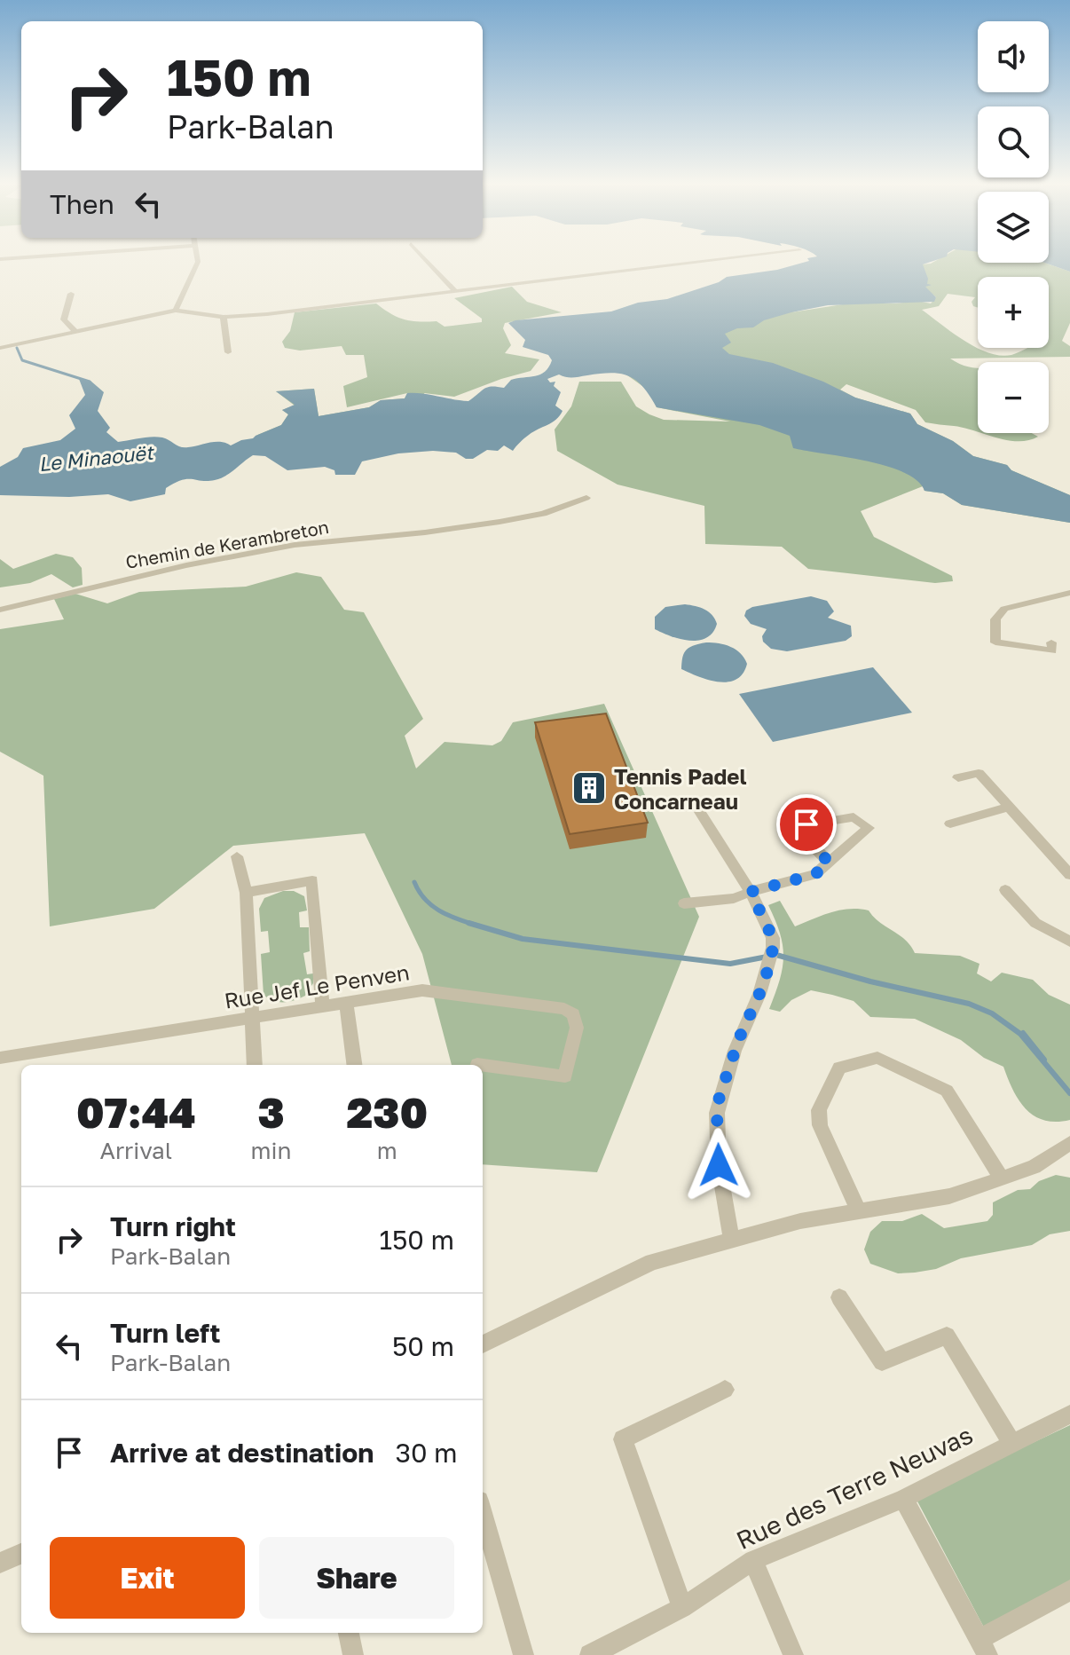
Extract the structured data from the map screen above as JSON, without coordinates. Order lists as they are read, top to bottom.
{
  "streets": {
    "street": ["Chemin de Kerambreton", "Rue Jef Le Penven", "Rue des Terre Neuvas"]
  },
  "water": ["Le Minaouët"],
  "places": {
    "building": ["Tennis Padel Concarneau"]
  },
  "page": {
    "map_buttons": ["+", "−"],
    "turn": ["150 m", "Park-Balan"],
    "then": "Then",
    "eta": [
      "07:44",
      "Arrival",
      "3",
      "min",
      "230",
      "m"
    ],
    "list": [
      {
        "name": "Turn right",
        "note": "Park-Balan",
        "value": "150 m"
      },
      {
        "name": "Turn left",
        "note": "Park-Balan",
        "value": "50 m"
      },
      {
        "name": "Arrive at destination",
        "value": "30 m"
      }
    ],
    "buttons": ["Exit", "Share"]
  }
}
